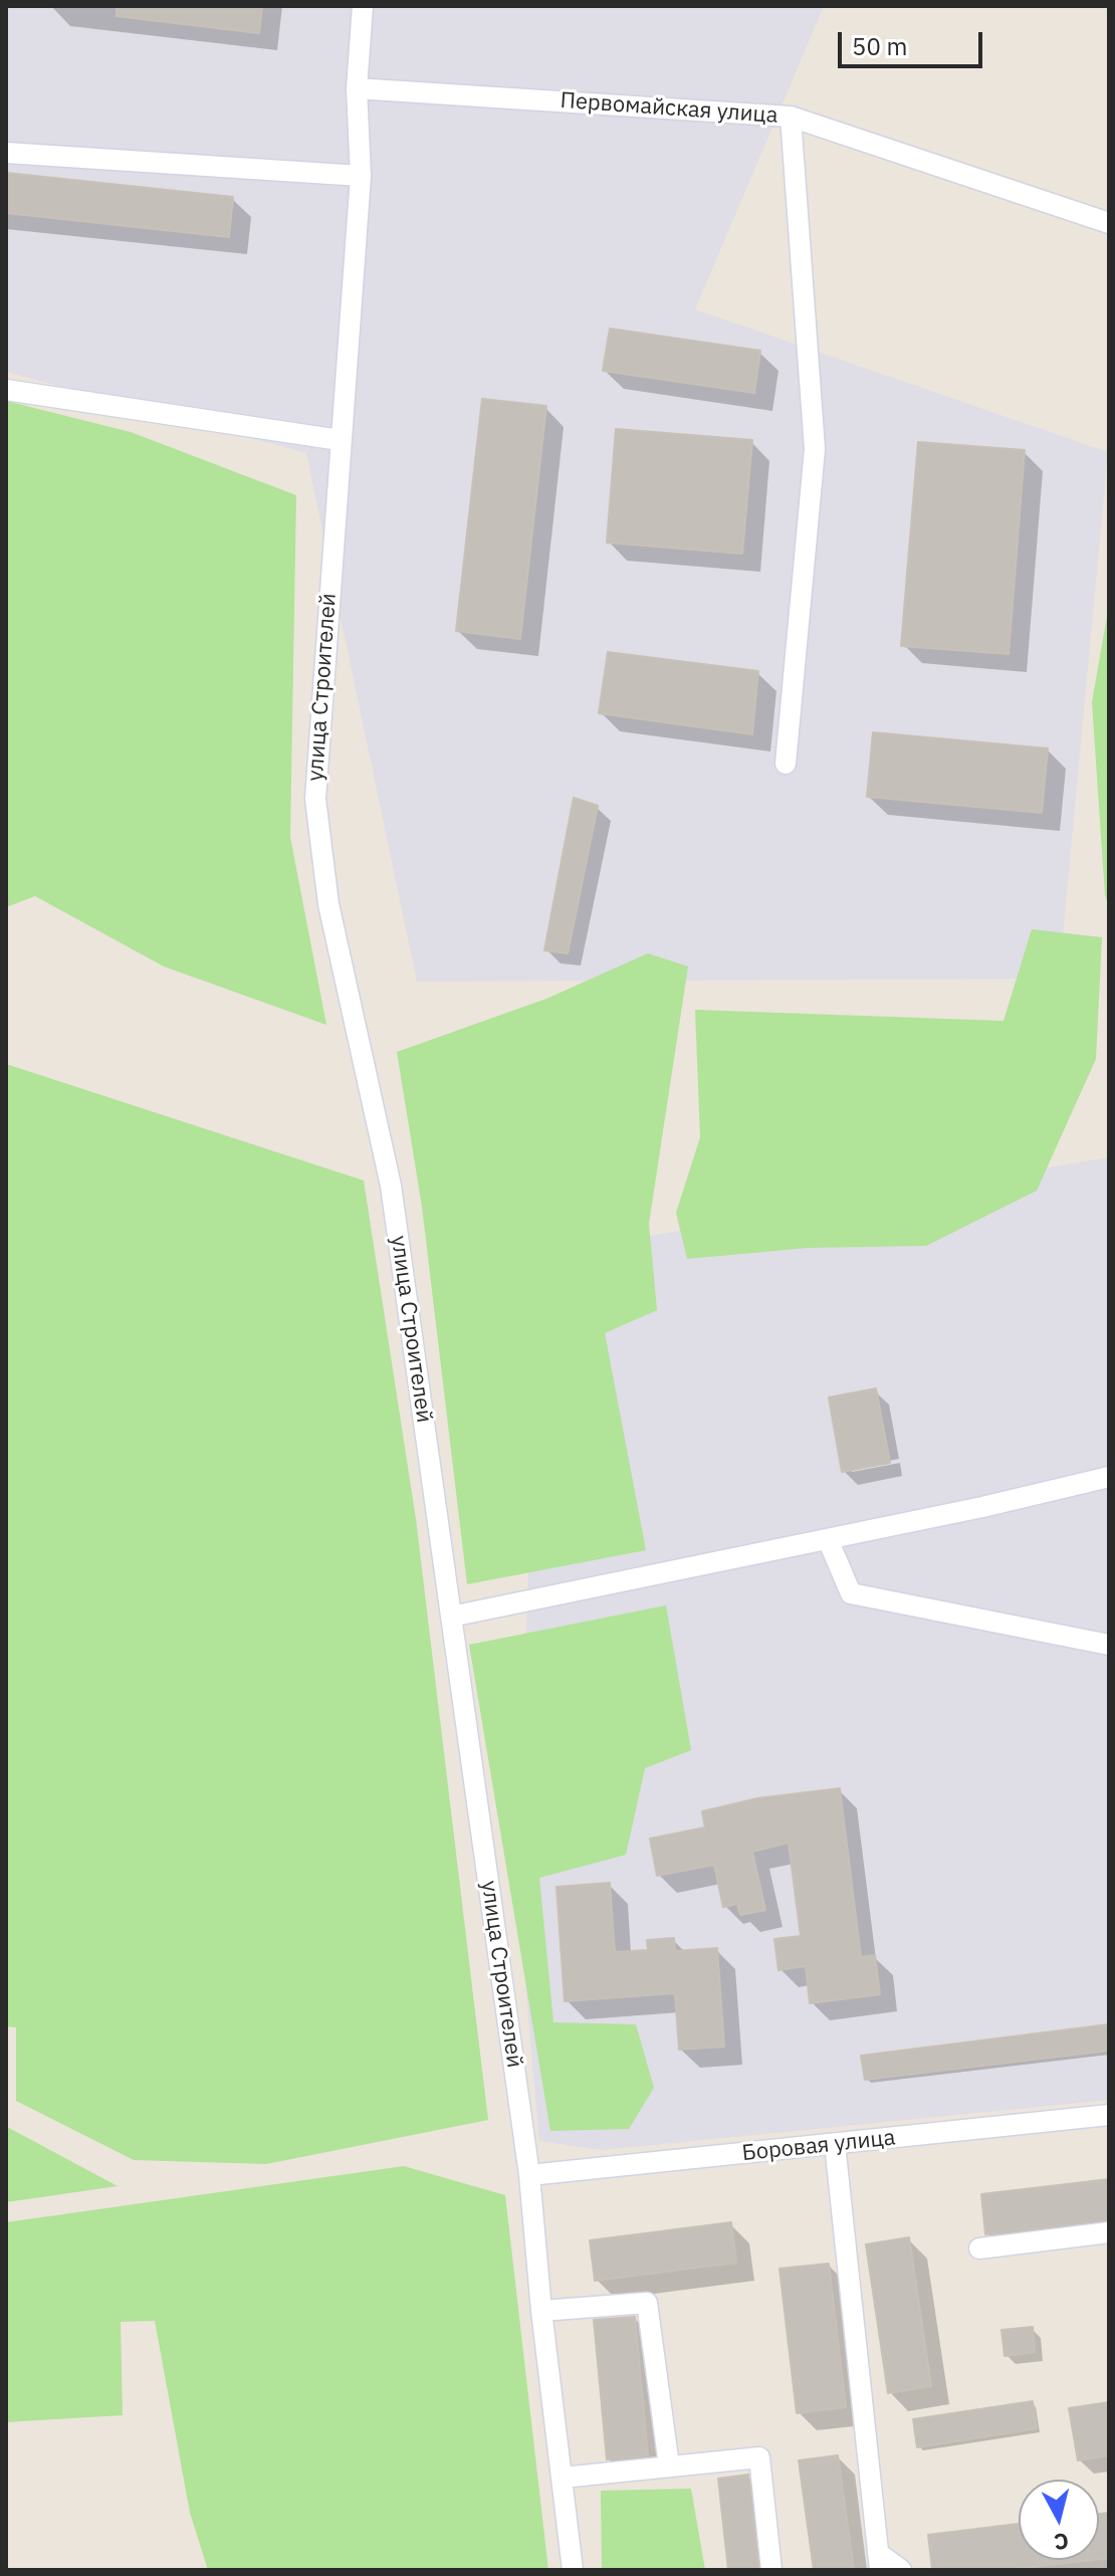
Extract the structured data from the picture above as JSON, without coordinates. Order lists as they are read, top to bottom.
{
  "streets": {
    "street": ["Первомайская улица", "улица Строителей", "Боровая улица"]
  },
  "crossings": [
    ["Первомайская улица", "улица Строителей"],
    ["улица Строителей", "Боровая улица"]
  ],
  "scale_bar": "50 m",
  "north": "bottom"
}
